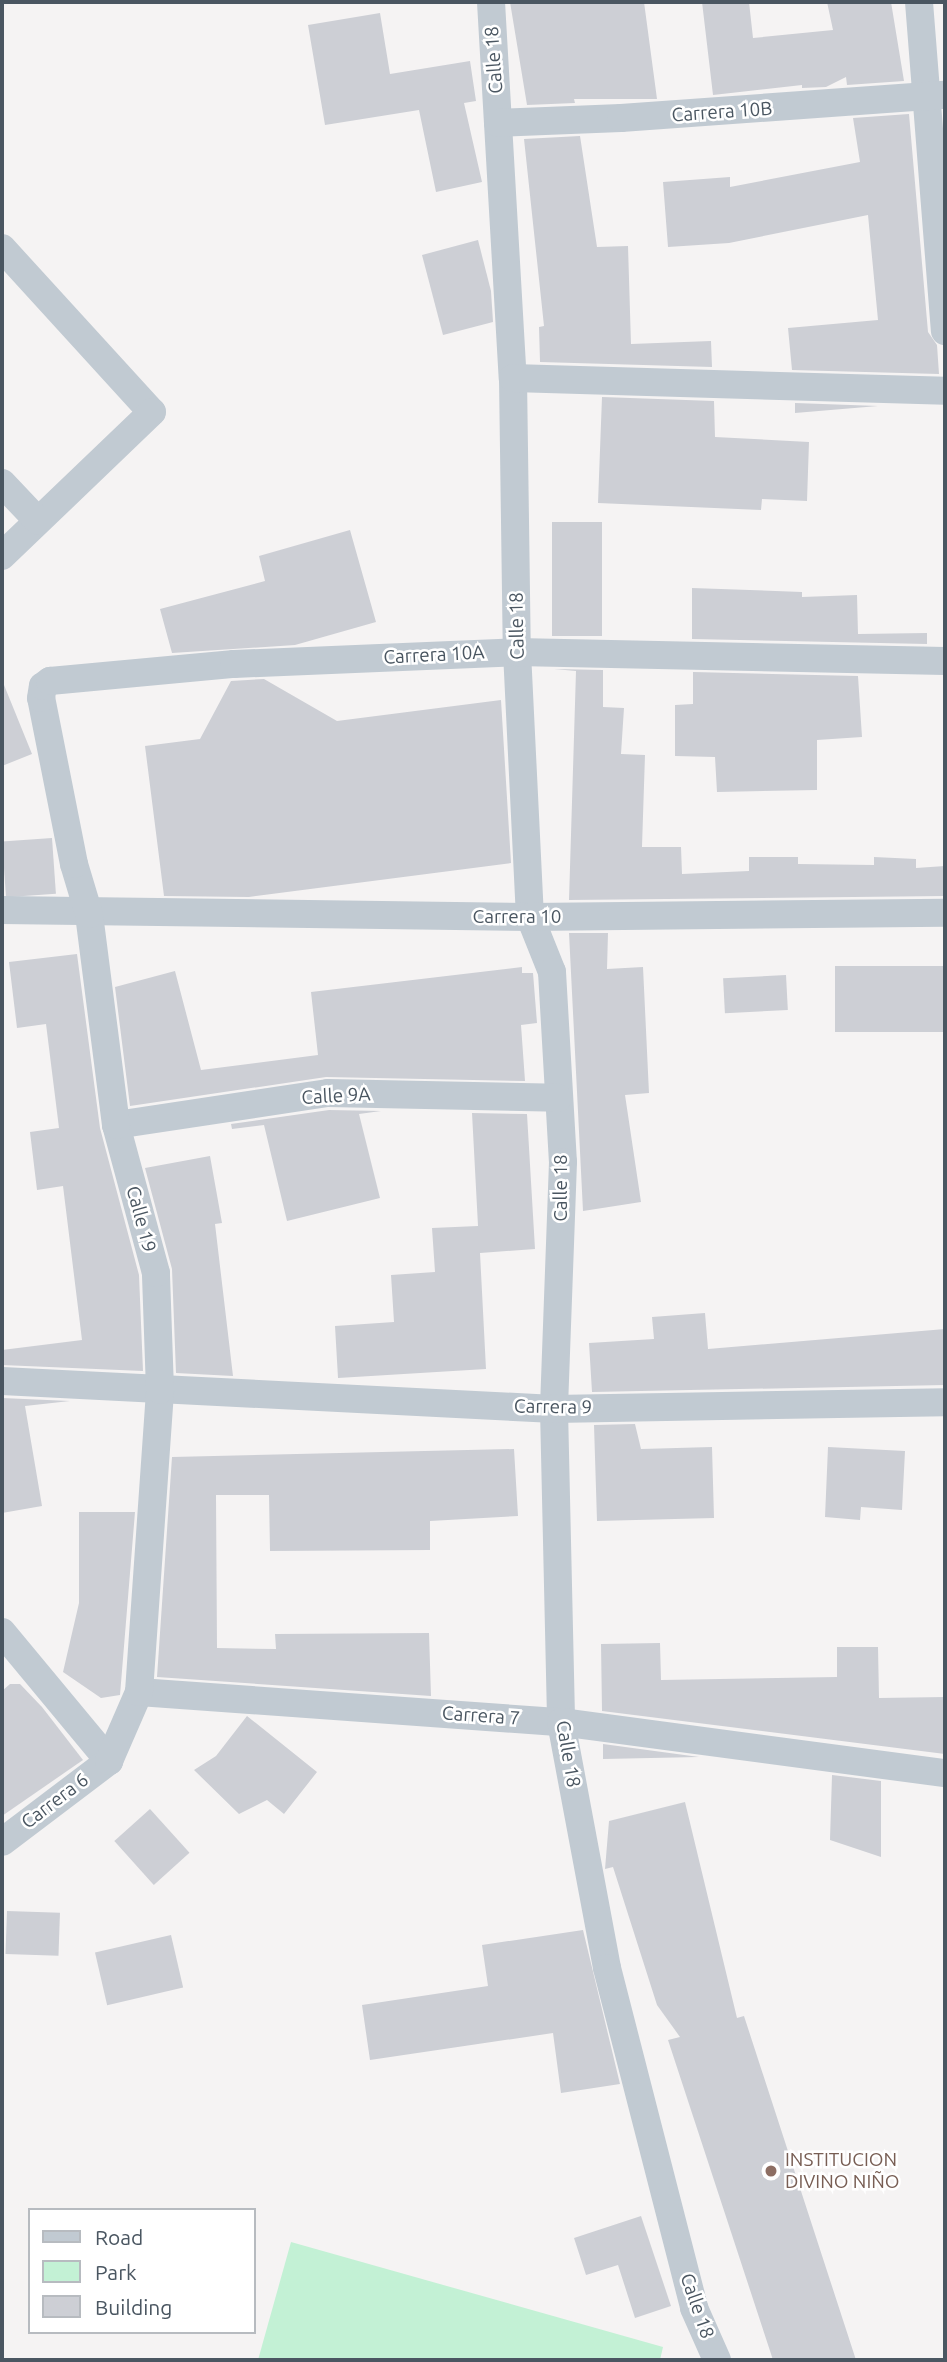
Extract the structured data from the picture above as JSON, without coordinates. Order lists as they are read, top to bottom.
{
  "streets": {
    "street": [
      "Calle 18",
      "Carrera 10B",
      "Carrera 10A",
      "Carrera 10",
      "Calle 9A",
      "Calle 19",
      "Carrera 9",
      "Carrera 7",
      "Carrera 6"
    ]
  },
  "crossings": [
    ["Calle 18", "Carrera 10B"],
    ["Calle 18", "Carrera 10A"],
    ["Calle 18", "Carrera 10"],
    ["Calle 18", "Calle 9A"],
    ["Calle 18", "Carrera 9"],
    ["Calle 18", "Carrera 7"],
    ["Carrera 10A", "Calle 19"],
    ["Carrera 10", "Calle 19"],
    ["Calle 9A", "Calle 19"],
    ["Calle 19", "Carrera 9"],
    ["Calle 19", "Carrera 7"],
    ["Calle 19", "Carrera 6"]
  ],
  "places": ["INSTITUCION DIVINO NIÑO"],
  "legend": ["Road", "Park", "Building"]
}
